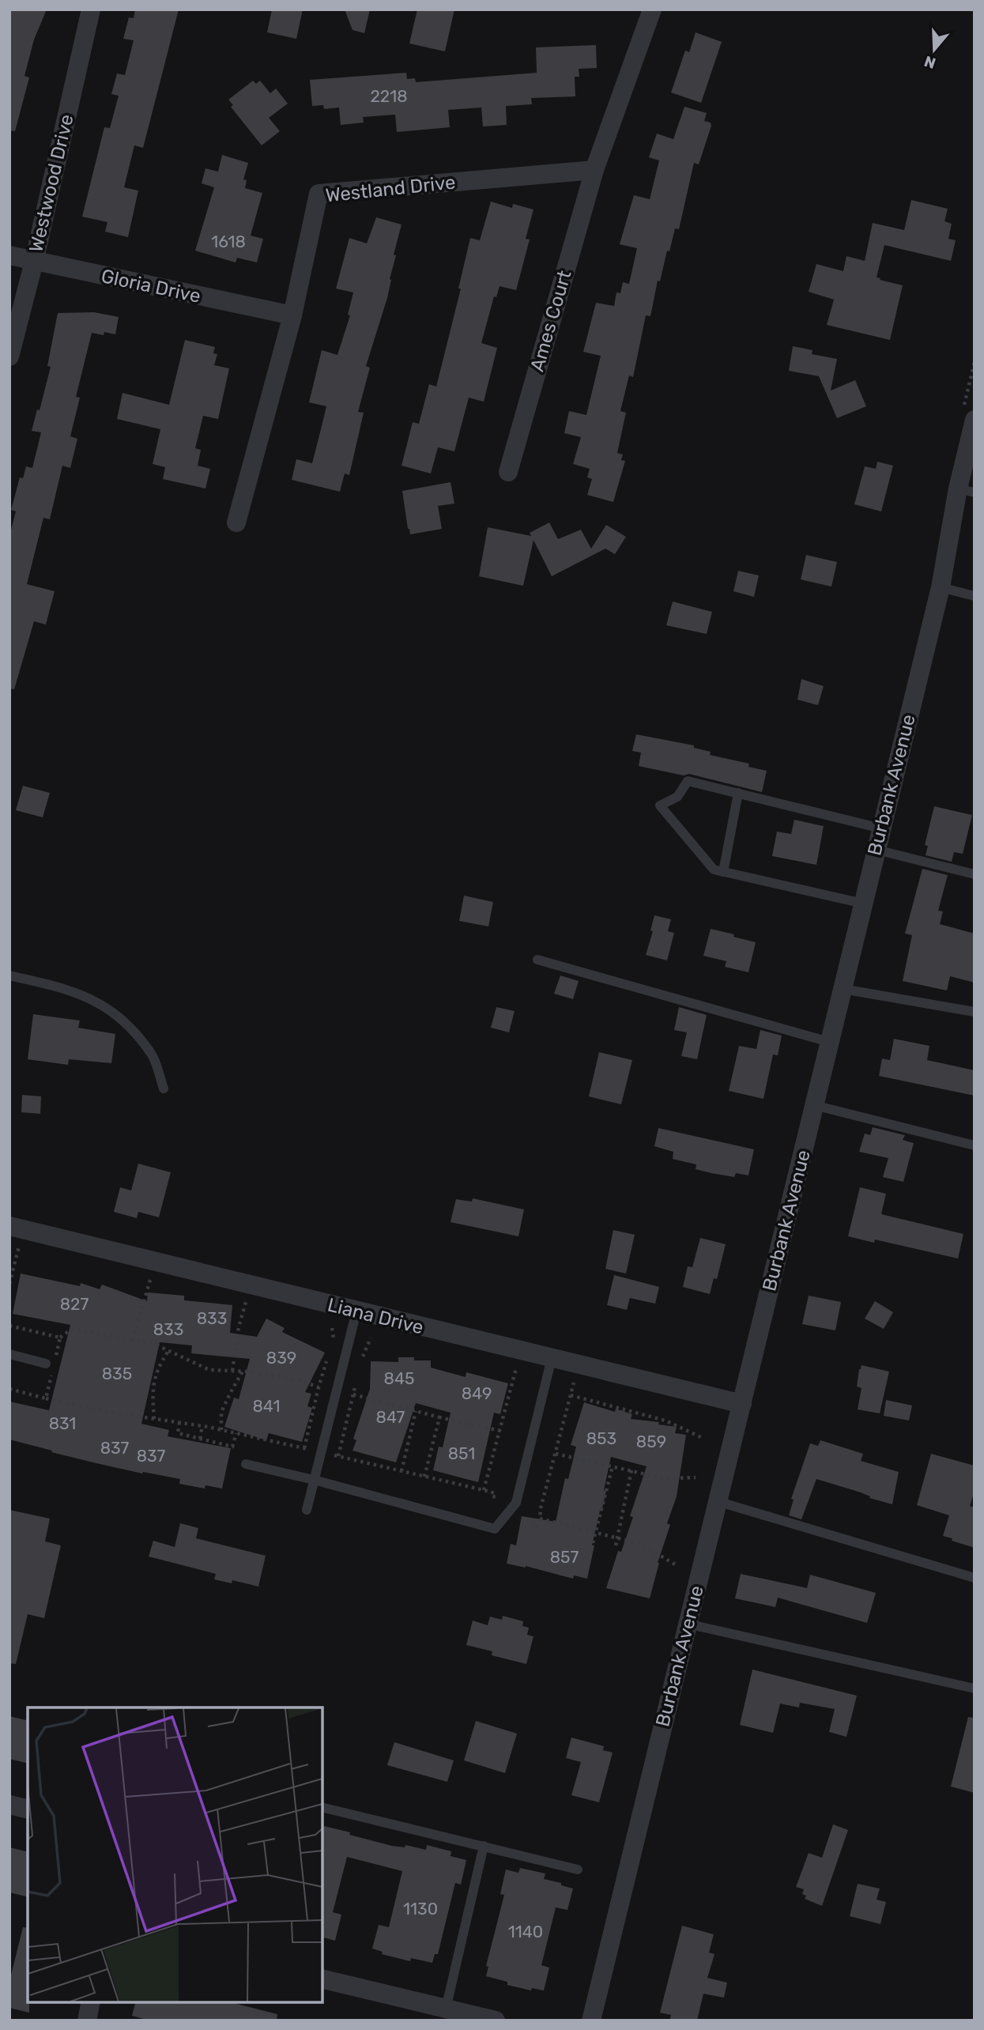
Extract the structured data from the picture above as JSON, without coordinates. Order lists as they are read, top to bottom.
{
  "streets": {
    "street": [
      "Westwood Drive",
      "Westland Drive",
      "Gloria Drive",
      "Ames Court",
      "Burbank Avenue",
      "Liana Drive"
    ]
  },
  "crossings": [
    ["Westwood Drive", "Gloria Drive"],
    ["Westland Drive", "Gloria Drive"],
    ["Westland Drive", "Ames Court"],
    ["Burbank Avenue", "Liana Drive"]
  ],
  "house_numbers": [
    "2218",
    "1618",
    "827",
    "833",
    "833",
    "839",
    "835",
    "845",
    "849",
    "841",
    "847",
    "831",
    "853",
    "859",
    "837",
    "851",
    "837",
    "857",
    "1130",
    "1140"
  ],
  "north": "bottom"
}
